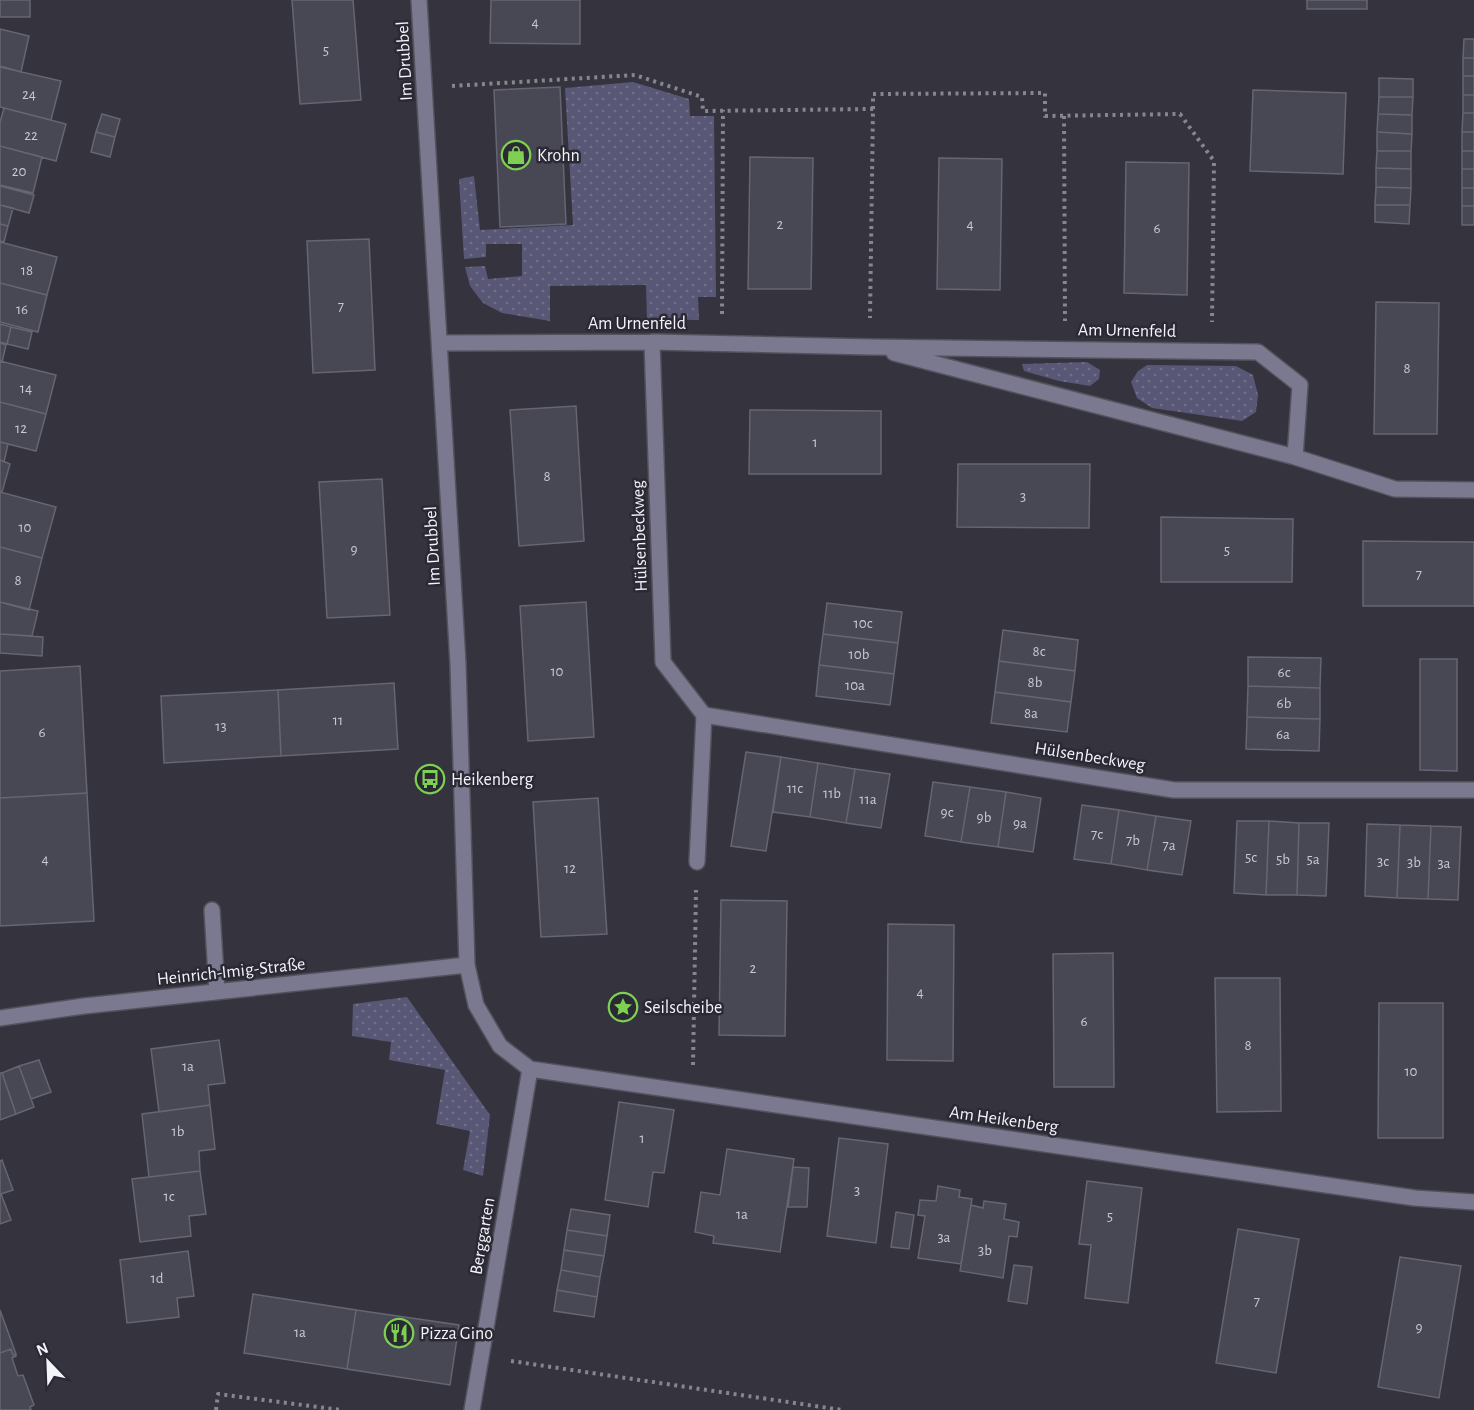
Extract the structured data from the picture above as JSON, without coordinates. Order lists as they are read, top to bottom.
{
  "streets": {
    "street": [
      "Im Drubbel",
      "Am Urnenfeld",
      "Hülsenbeckweg",
      "Heinrich-Imig-Straße",
      "Am Heikenberg",
      "Berggarten"
    ]
  },
  "crossings": [
    ["Im Drubbel", "Am Urnenfeld"],
    ["Im Drubbel", "Heinrich-Imig-Straße"],
    ["Im Drubbel", "Am Heikenberg"],
    ["Im Drubbel", "Berggarten"],
    ["Am Urnenfeld", "Hülsenbeckweg"],
    ["Am Heikenberg", "Berggarten"]
  ],
  "places": {
    "shop": ["Krohn"],
    "bus stop": ["Heikenberg"],
    "place": ["Seilscheibe"],
    "restaurant": ["Pizza Gino"]
  },
  "house_numbers": [
    "4",
    "5",
    "24",
    "22",
    "20",
    "2",
    "4",
    "6",
    "18",
    "7",
    "16",
    "8",
    "14",
    "12",
    "1",
    "8",
    "3",
    "10",
    "9",
    "5",
    "7",
    "8",
    "10c",
    "8c",
    "10b",
    "10",
    "6c",
    "8b",
    "10a",
    "6b",
    "8a",
    "11",
    "13",
    "6",
    "6a",
    "11c",
    "11b",
    "11a",
    "9c",
    "9b",
    "9a",
    "7c",
    "7b",
    "7a",
    "5c",
    "4",
    "5b",
    "5a",
    "3c",
    "3b",
    "3a",
    "12",
    "2",
    "4",
    "6",
    "8",
    "1a",
    "10",
    "1b",
    "1",
    "3",
    "1c",
    "1a",
    "5",
    "3a",
    "3b",
    "1d",
    "7",
    "9",
    "1a"
  ],
  "north": "top left"
}
